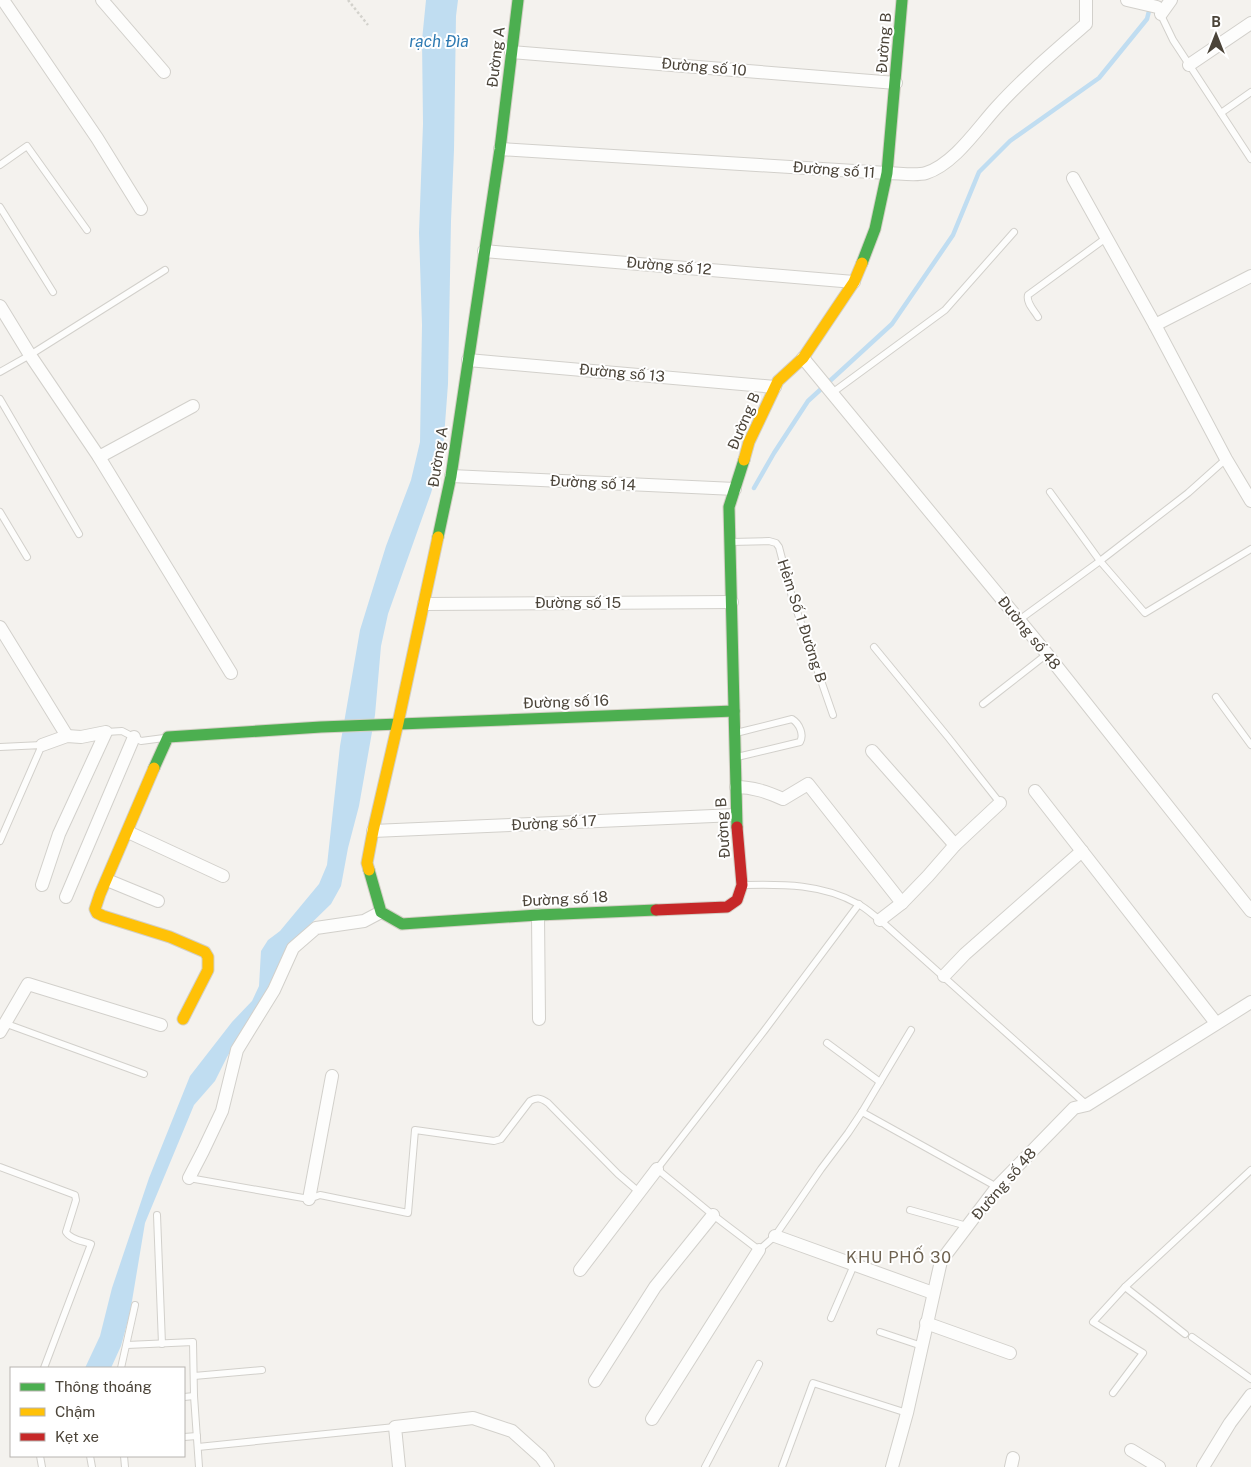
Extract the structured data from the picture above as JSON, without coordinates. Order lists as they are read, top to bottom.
{
  "streets": {
    "street": [
      "Đường B",
      "Đường A",
      "Đường số 10",
      "Đường số 11",
      "Đường số 12",
      "Đường số 13",
      "Đường số 14",
      "Đường số 15",
      "Đường số 48",
      "Đường số 16",
      "Đường số 17",
      "Đường số 18"
    ],
    "lane": ["Hẻm Số 1 Đường B"]
  },
  "crossings": [
    ["Đường B", "Đường số 10"],
    ["Đường B", "Đường số 11"],
    ["Đường B", "Đường số 12"],
    ["Đường B", "Đường số 13"],
    ["Đường B", "Đường số 14"],
    ["Đường B", "Đường số 15"],
    ["Đường B", "Hẻm Số 1 Đường B"],
    ["Đường B", "Đường số 48"],
    ["Đường B", "Đường số 16"],
    ["Đường B", "Đường số 17"],
    ["Đường B", "Đường số 18"],
    ["Đường A", "Đường số 10"],
    ["Đường A", "Đường số 11"],
    ["Đường A", "Đường số 12"],
    ["Đường A", "Đường số 13"],
    ["Đường A", "Đường số 14"],
    ["Đường A", "Đường số 15"],
    ["Đường A", "Đường số 16"],
    ["Đường A", "Đường số 17"],
    ["Đường A", "Đường số 18"]
  ],
  "districts": ["KHU PHỐ 30"],
  "water": ["rạch Đìa"],
  "legend": ["Thông thoáng", "Chậm", "Kẹt xe"],
  "north": "top"
}
